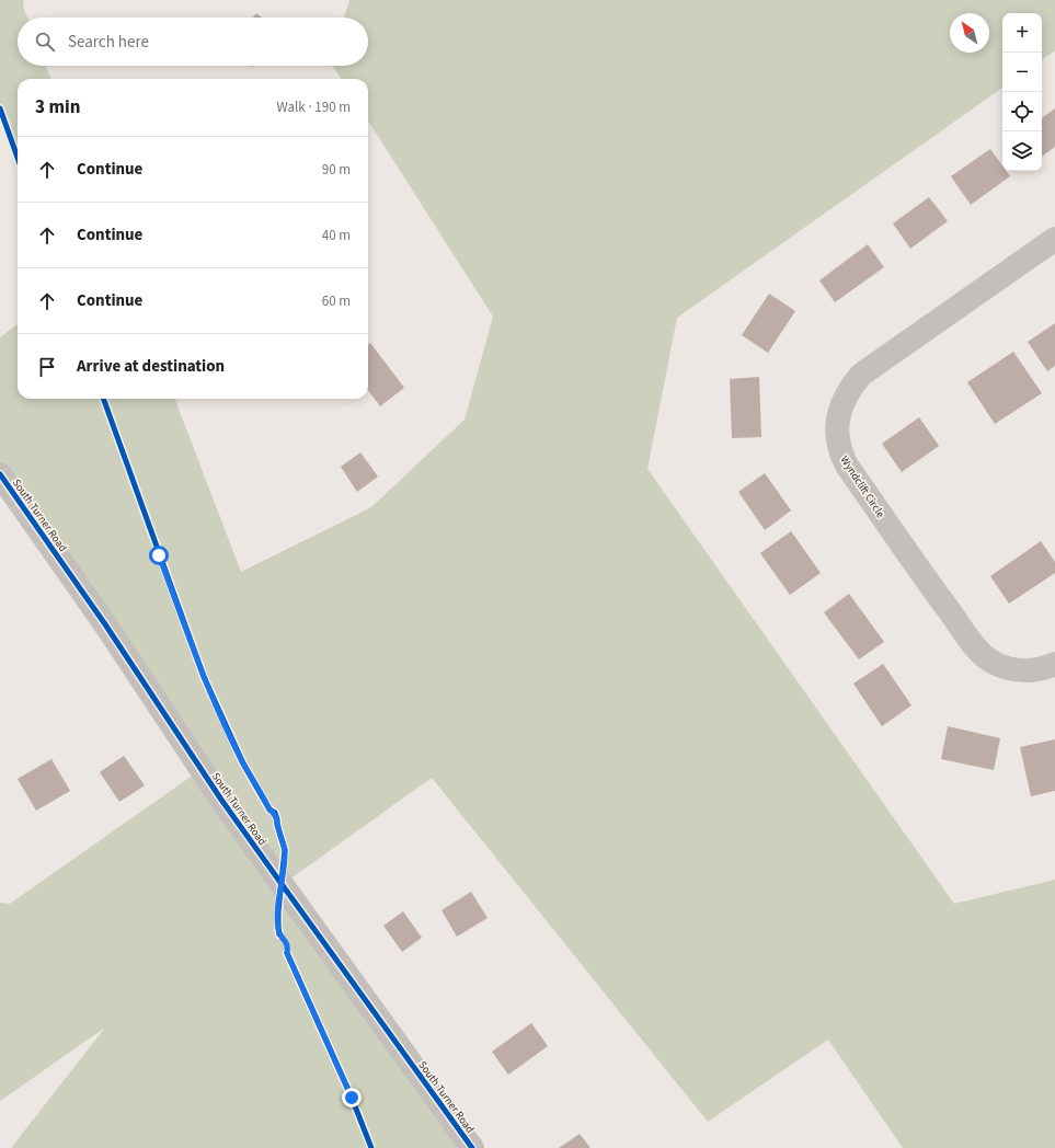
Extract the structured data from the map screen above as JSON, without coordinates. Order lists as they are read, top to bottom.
{
  "streets": {
    "street": ["Wyndclift Circle", "South Turner Road"]
  },
  "north": "top left",
  "page": {
    "map_buttons": ["+", "−"],
    "search": "Search here",
    "heading": ["3 min", "Walk · 190 m"],
    "list": [
      ["Continue", "90 m"],
      ["Continue", "40 m"],
      ["Continue", "60 m"],
      "Arrive at destination"
    ]
  }
}
